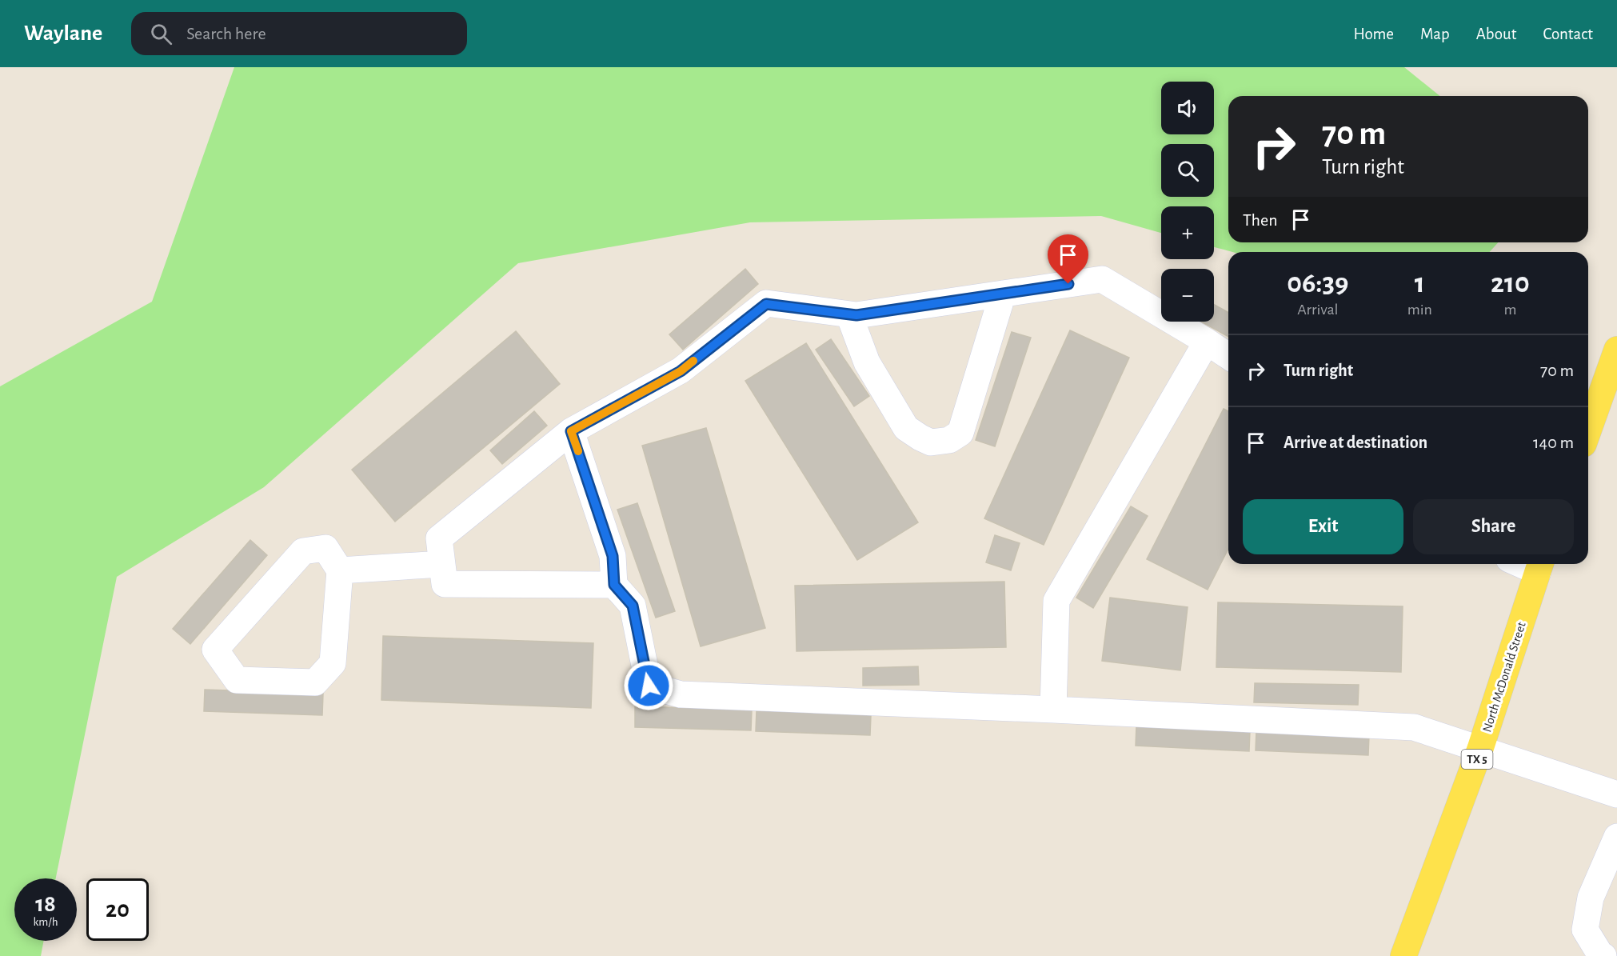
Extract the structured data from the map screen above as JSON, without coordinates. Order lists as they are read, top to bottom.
{
  "streets": {
    "main road": ["North McDonald Street", "TX 5"]
  },
  "page": {
    "header": "Waylane",
    "search": "Search here",
    "nav": [
      "Home",
      "Map",
      "About",
      "Contact"
    ],
    "map_buttons": ["+", "−"],
    "turn": ["70 m", "Turn right"],
    "then": "Then",
    "eta": [
      "06:39",
      "Arrival",
      "1",
      "min",
      "210",
      "m"
    ],
    "list": [
      {
        "name": "Turn right",
        "value": "70 m"
      },
      {
        "name": "Arrive at destination",
        "value": "140 m"
      }
    ],
    "buttons": ["Exit", "Share"],
    "speed": "18 km/h",
    "limit": "20"
  }
}
